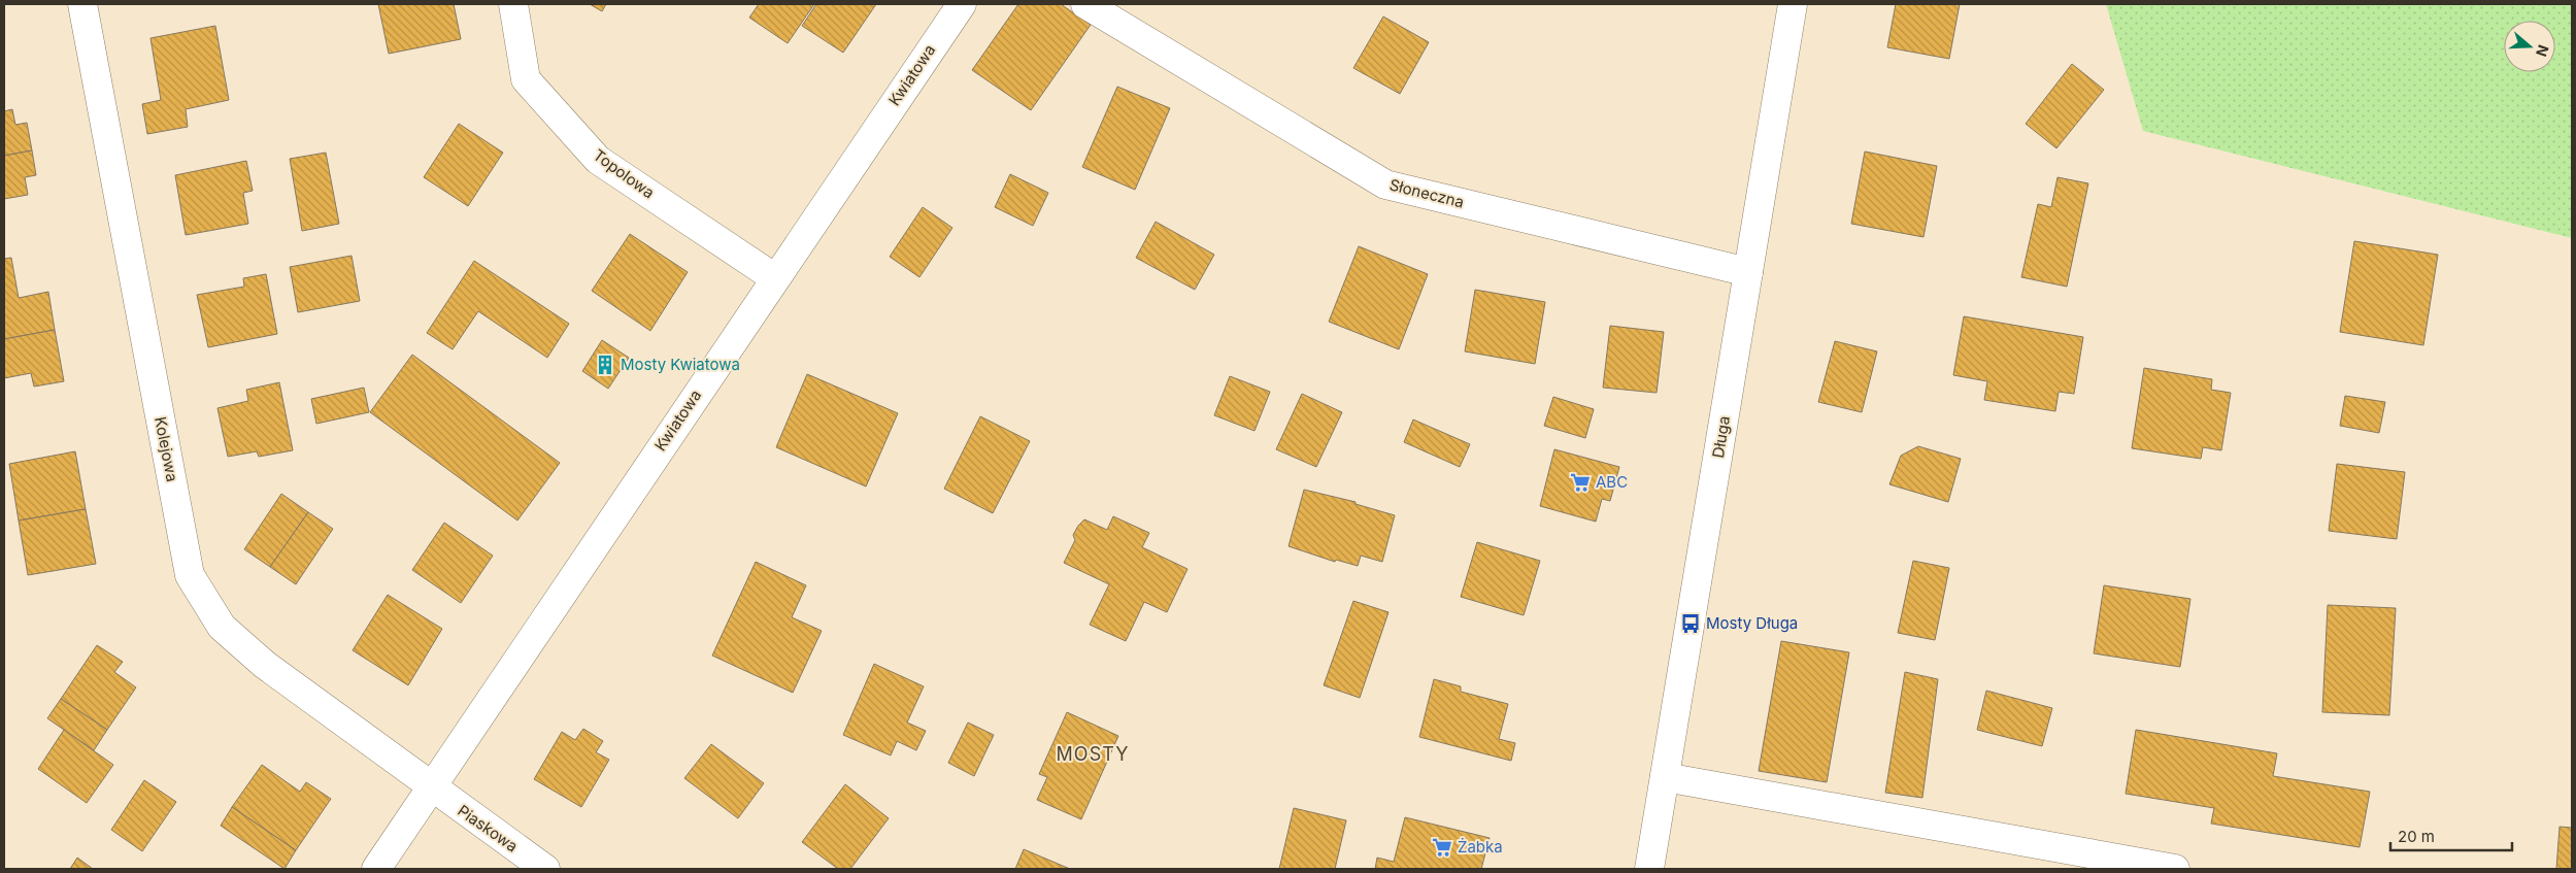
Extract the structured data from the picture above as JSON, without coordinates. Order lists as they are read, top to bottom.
{
  "streets": {
    "street": [
      "Kwiatowa",
      "Topolowa",
      "Słoneczna",
      "Długa",
      "Kolejowa",
      "Piaskowa"
    ]
  },
  "crossings": [
    ["Kwiatowa", "Topolowa"],
    ["Kwiatowa", "Kolejowa"],
    ["Kwiatowa", "Piaskowa"],
    ["Słoneczna", "Długa"],
    ["Kolejowa", "Piaskowa"]
  ],
  "districts": ["MOSTY"],
  "places": {
    "building": ["Mosty Kwiatowa"],
    "supermarket": ["ABC", "Żabka"],
    "bus stop": ["Mosty Długa"]
  },
  "scale_bar": "20 m",
  "north": "right"
}
